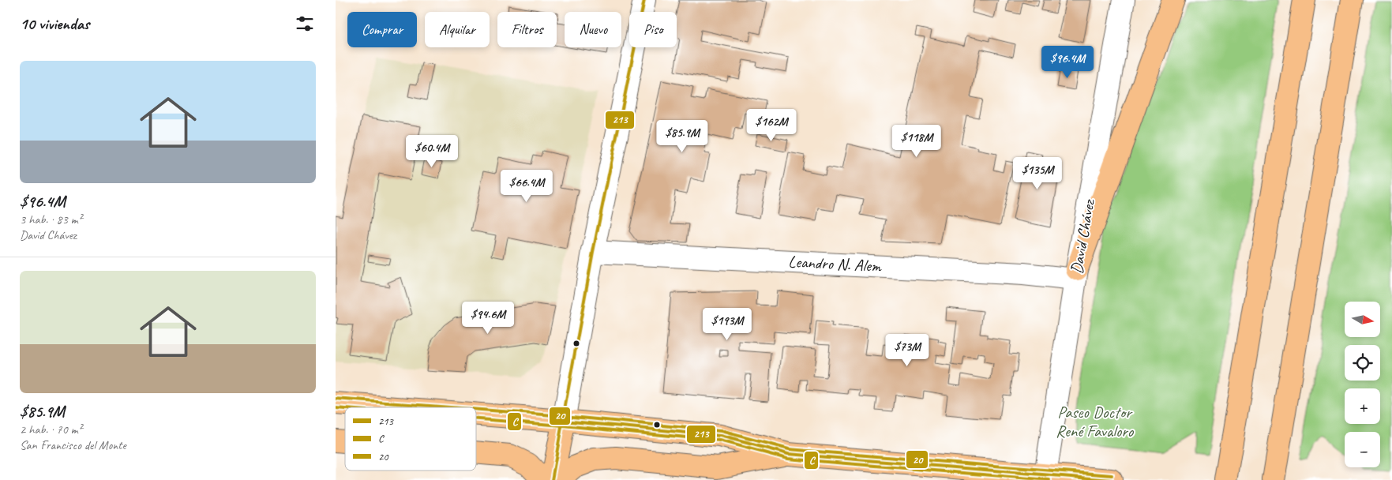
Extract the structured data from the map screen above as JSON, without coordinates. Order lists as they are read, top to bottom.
{
  "streets": {
    "street": ["David Chávez", "Leandro N. Alem"]
  },
  "crossings": [
    ["David Chávez", "Leandro N. Alem"]
  ],
  "parks": ["Paseo Doctor René Favaloro"],
  "lines": ["transit line 213", "transit line 20", "transit line C"],
  "legend": ["213", "C", "20"],
  "north": "right",
  "page": {
    "heading": "10 viviendas",
    "chip": [
      "Comprar",
      "Alquilar",
      "Filtros",
      "Nuevo",
      "Piso"
    ],
    "price": [
      "$96.4M",
      "$162M",
      "$85.9M",
      "$118M",
      "$60.4M",
      "$135M",
      "$66.4M",
      "$94.6M",
      "$193M",
      "$73M"
    ],
    "list": [
      {
        "name": "$96.4M",
        "note": "3 hab. · 83 m² · David Chávez"
      },
      {
        "name": "$85.9M",
        "note": "2 hab. · 70 m² · San Francisco del Monte"
      }
    ],
    "map_buttons": ["+", "−"]
  }
}
